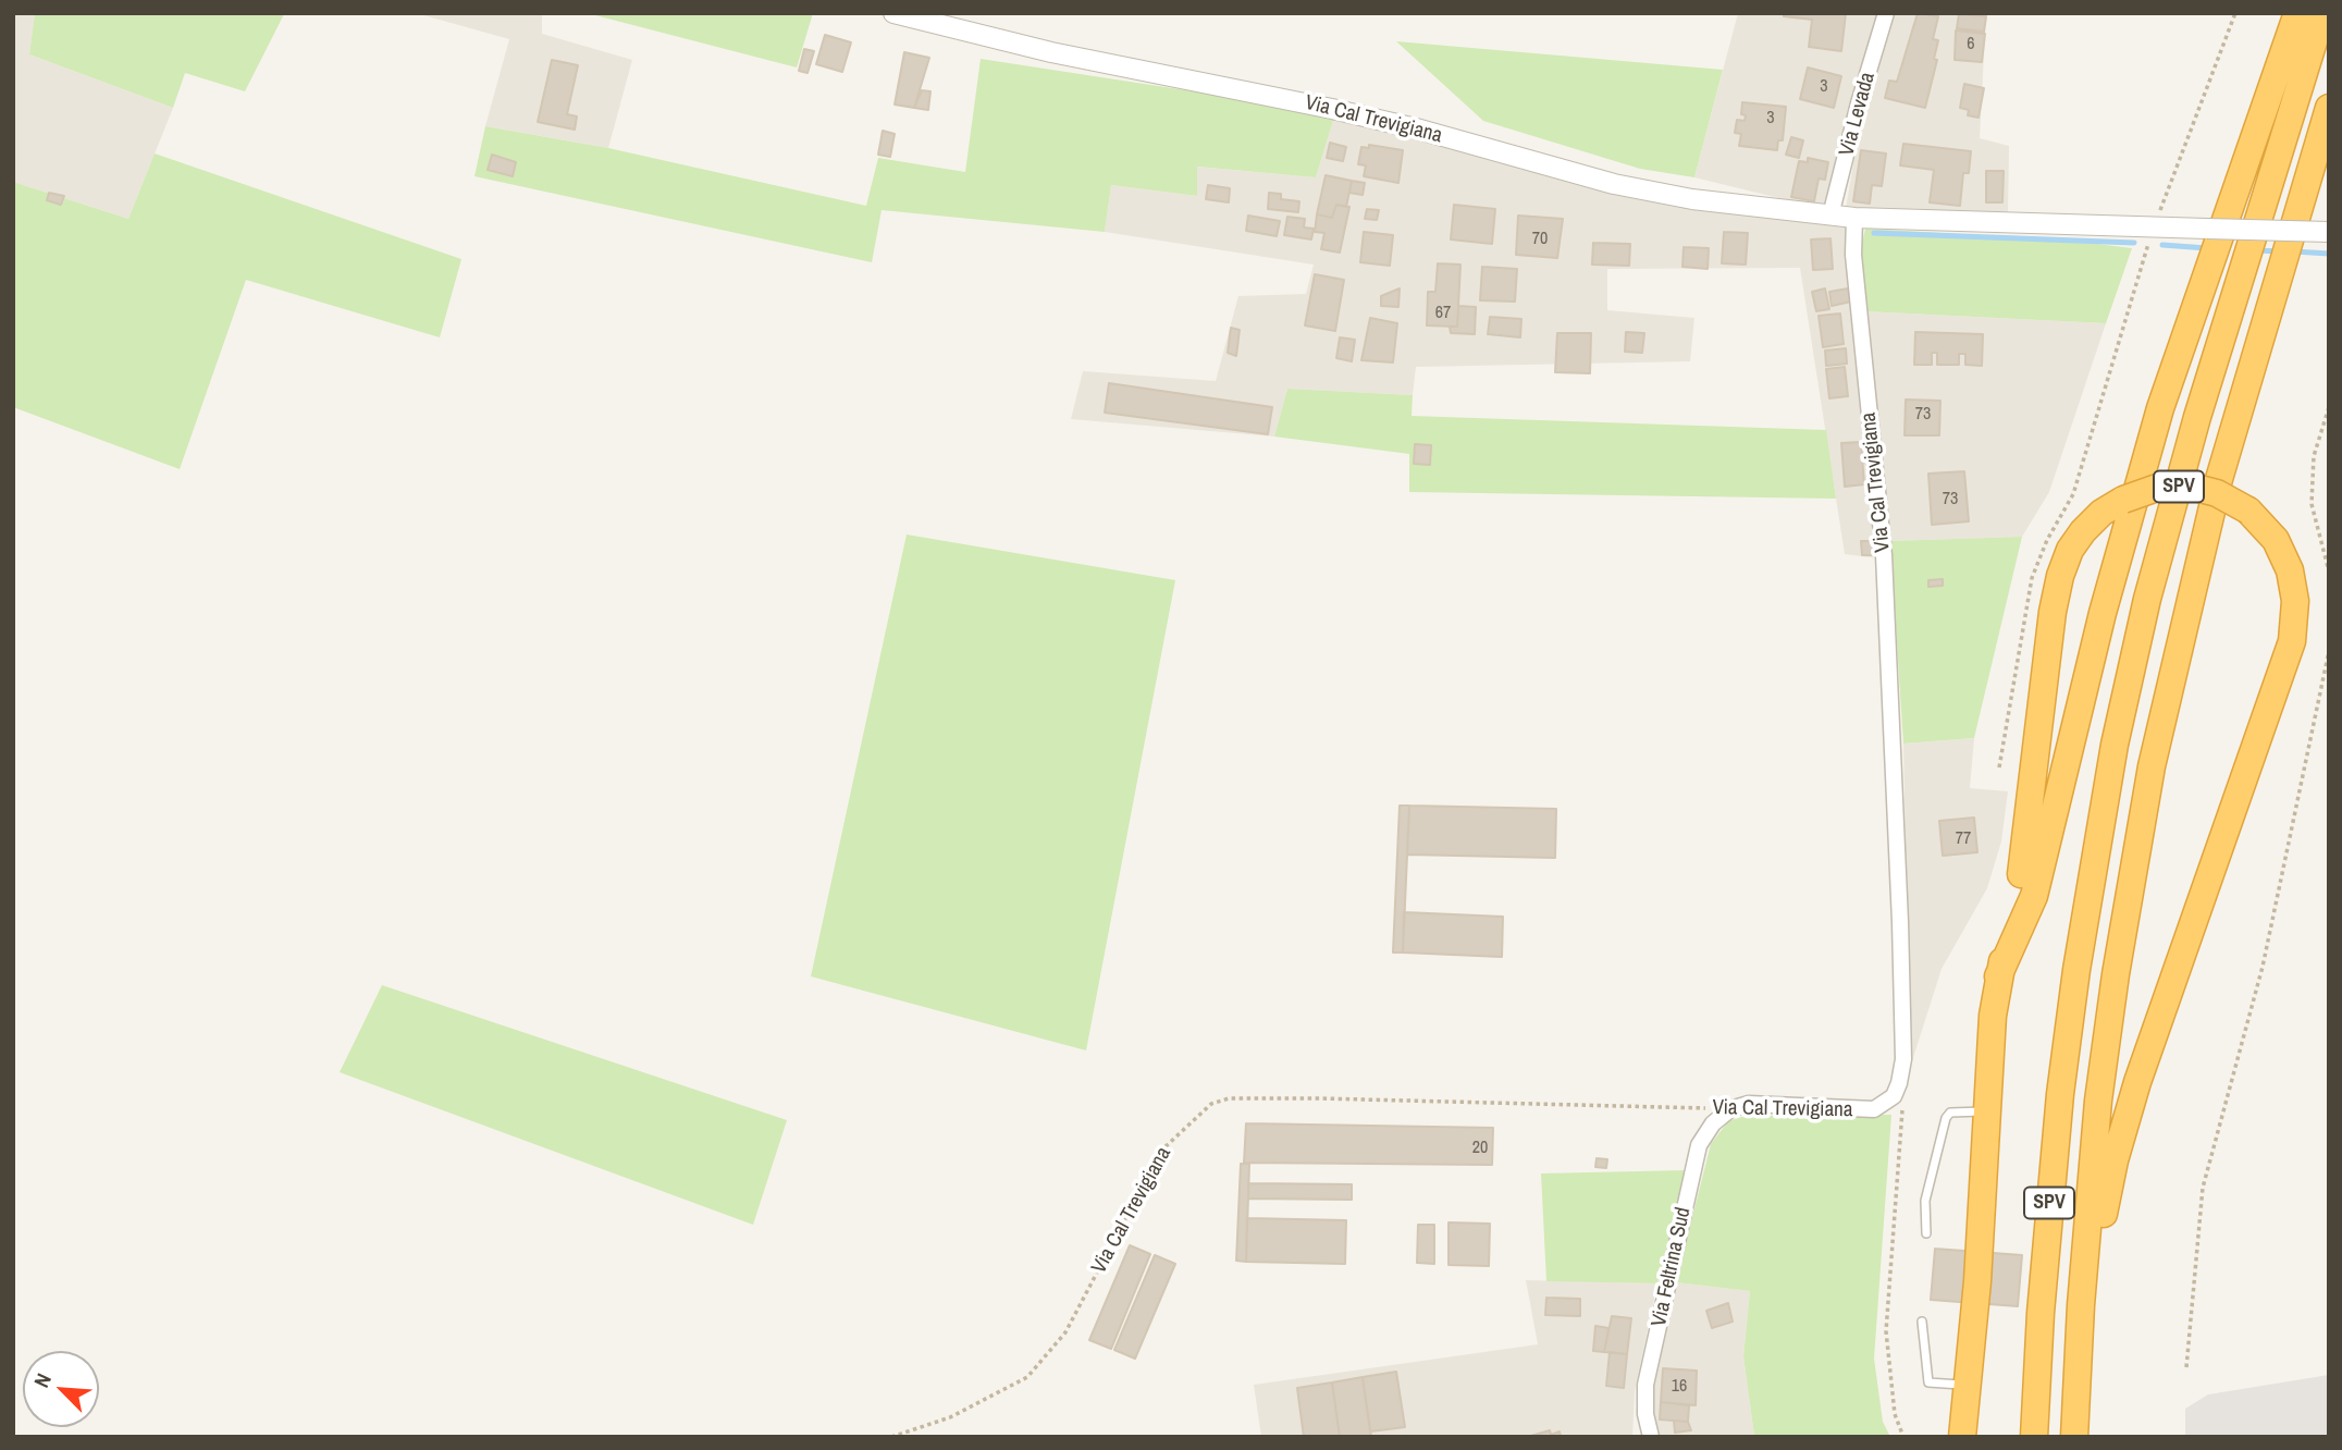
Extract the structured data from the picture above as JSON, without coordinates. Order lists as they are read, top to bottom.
{
  "streets": {
    "highway": ["SPV"],
    "street": ["Via Levada", "Via Cal Trevigiana", "Via Feltrina Sud"]
  },
  "crossings": [
    ["Via Levada", "Via Cal Trevigiana"],
    ["Via Cal Trevigiana", "Via Feltrina Sud"]
  ],
  "house_numbers": [
    "6",
    "3",
    "3",
    "70",
    "67",
    "73",
    "73",
    "77",
    "20",
    "16"
  ],
  "north": "top left"
}
